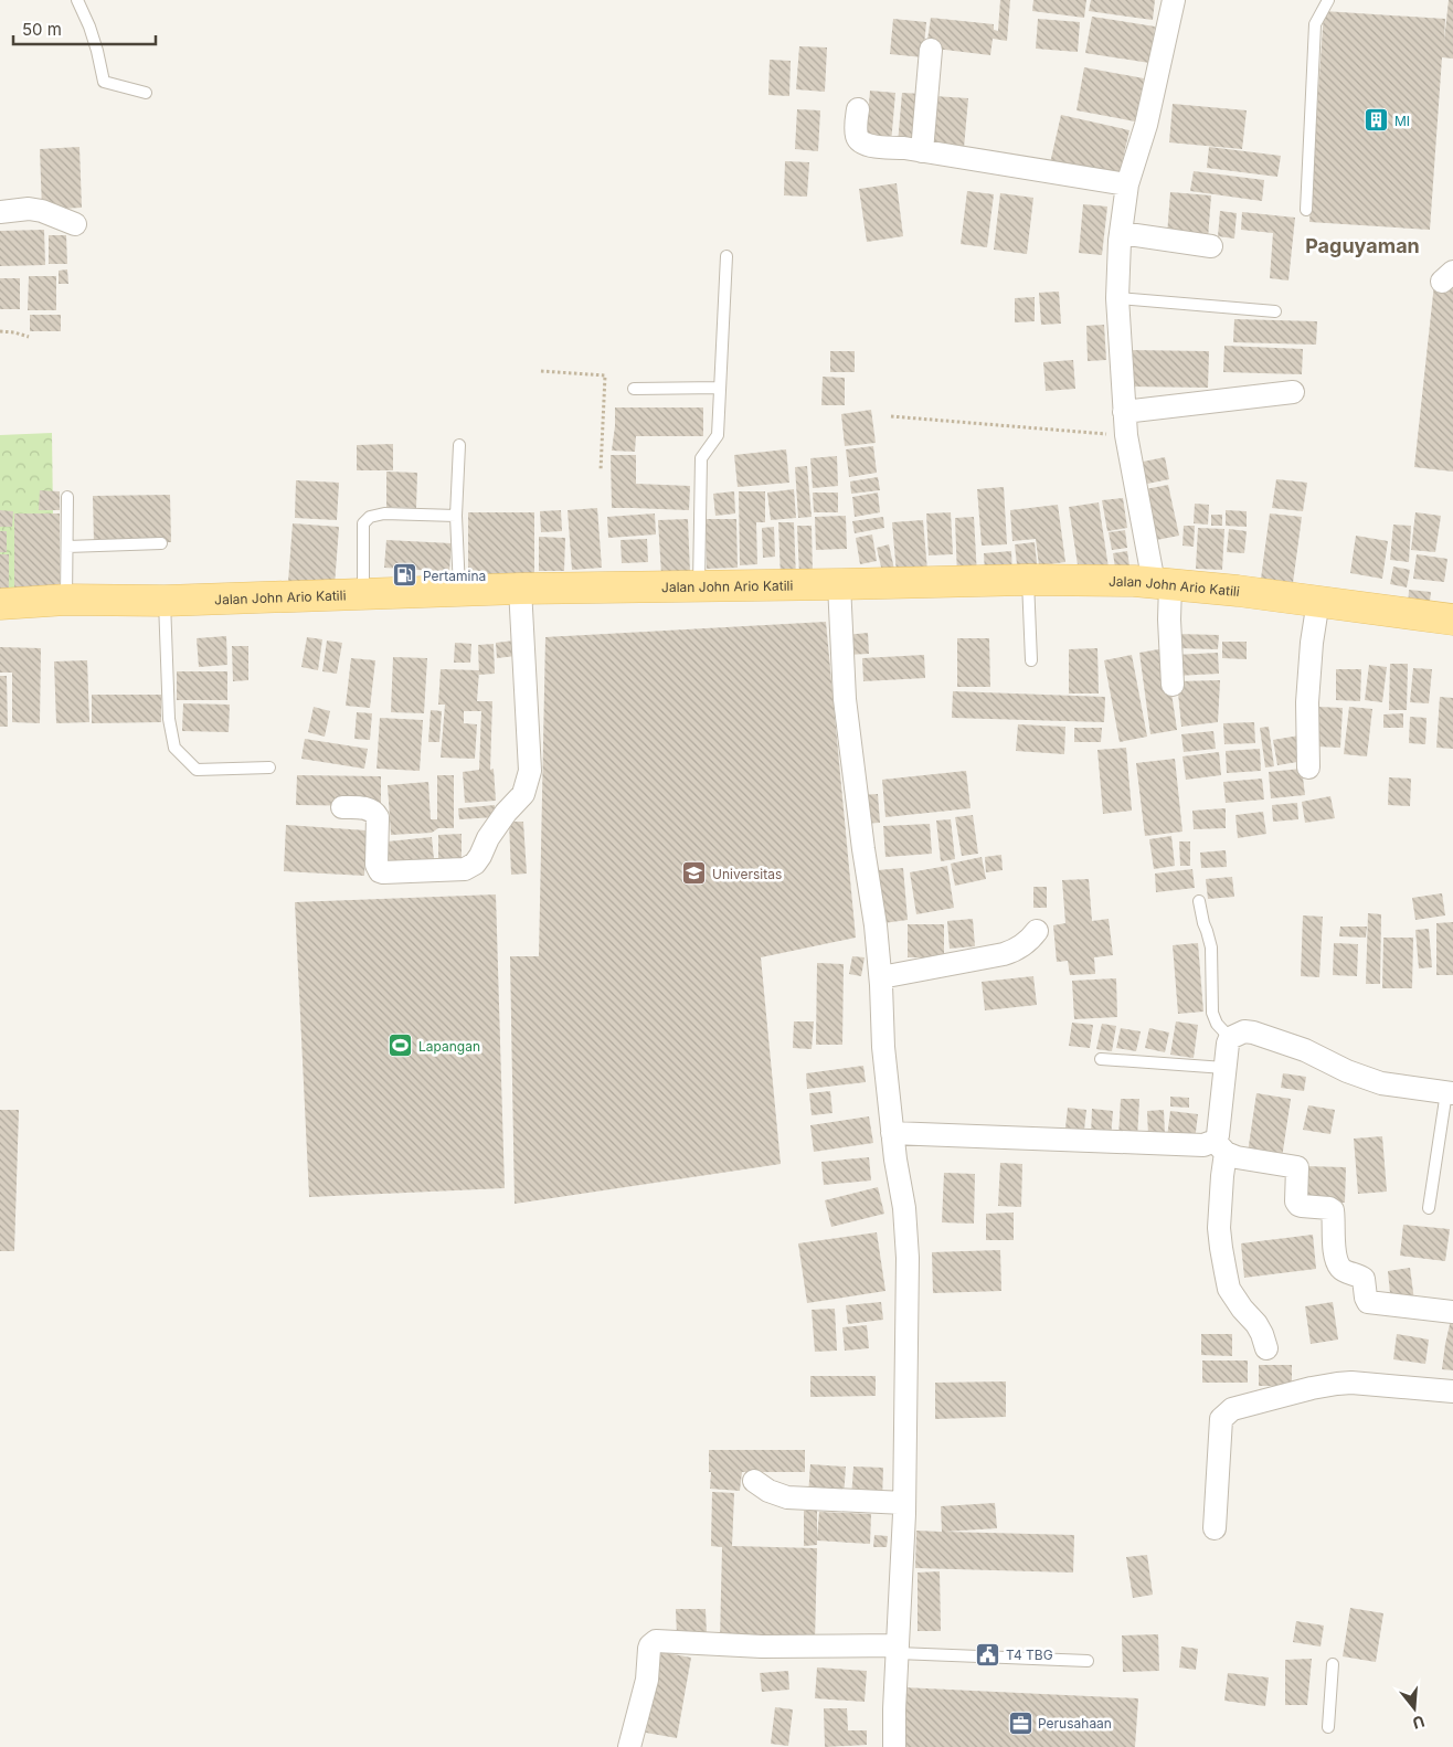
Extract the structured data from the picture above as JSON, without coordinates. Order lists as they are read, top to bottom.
{
  "streets": {
    "main road": ["Jalan John Ario Katili"]
  },
  "districts": ["Paguyaman"],
  "places": {
    "building": ["MI"],
    "fuel station": ["Pertamina"],
    "school or university": ["Universitas"],
    "sports": ["Lapangan"],
    "public building": ["T4 TBG"],
    "office": ["Perusahaan"]
  },
  "scale_bar": "50 m",
  "north": "bottom"
}
